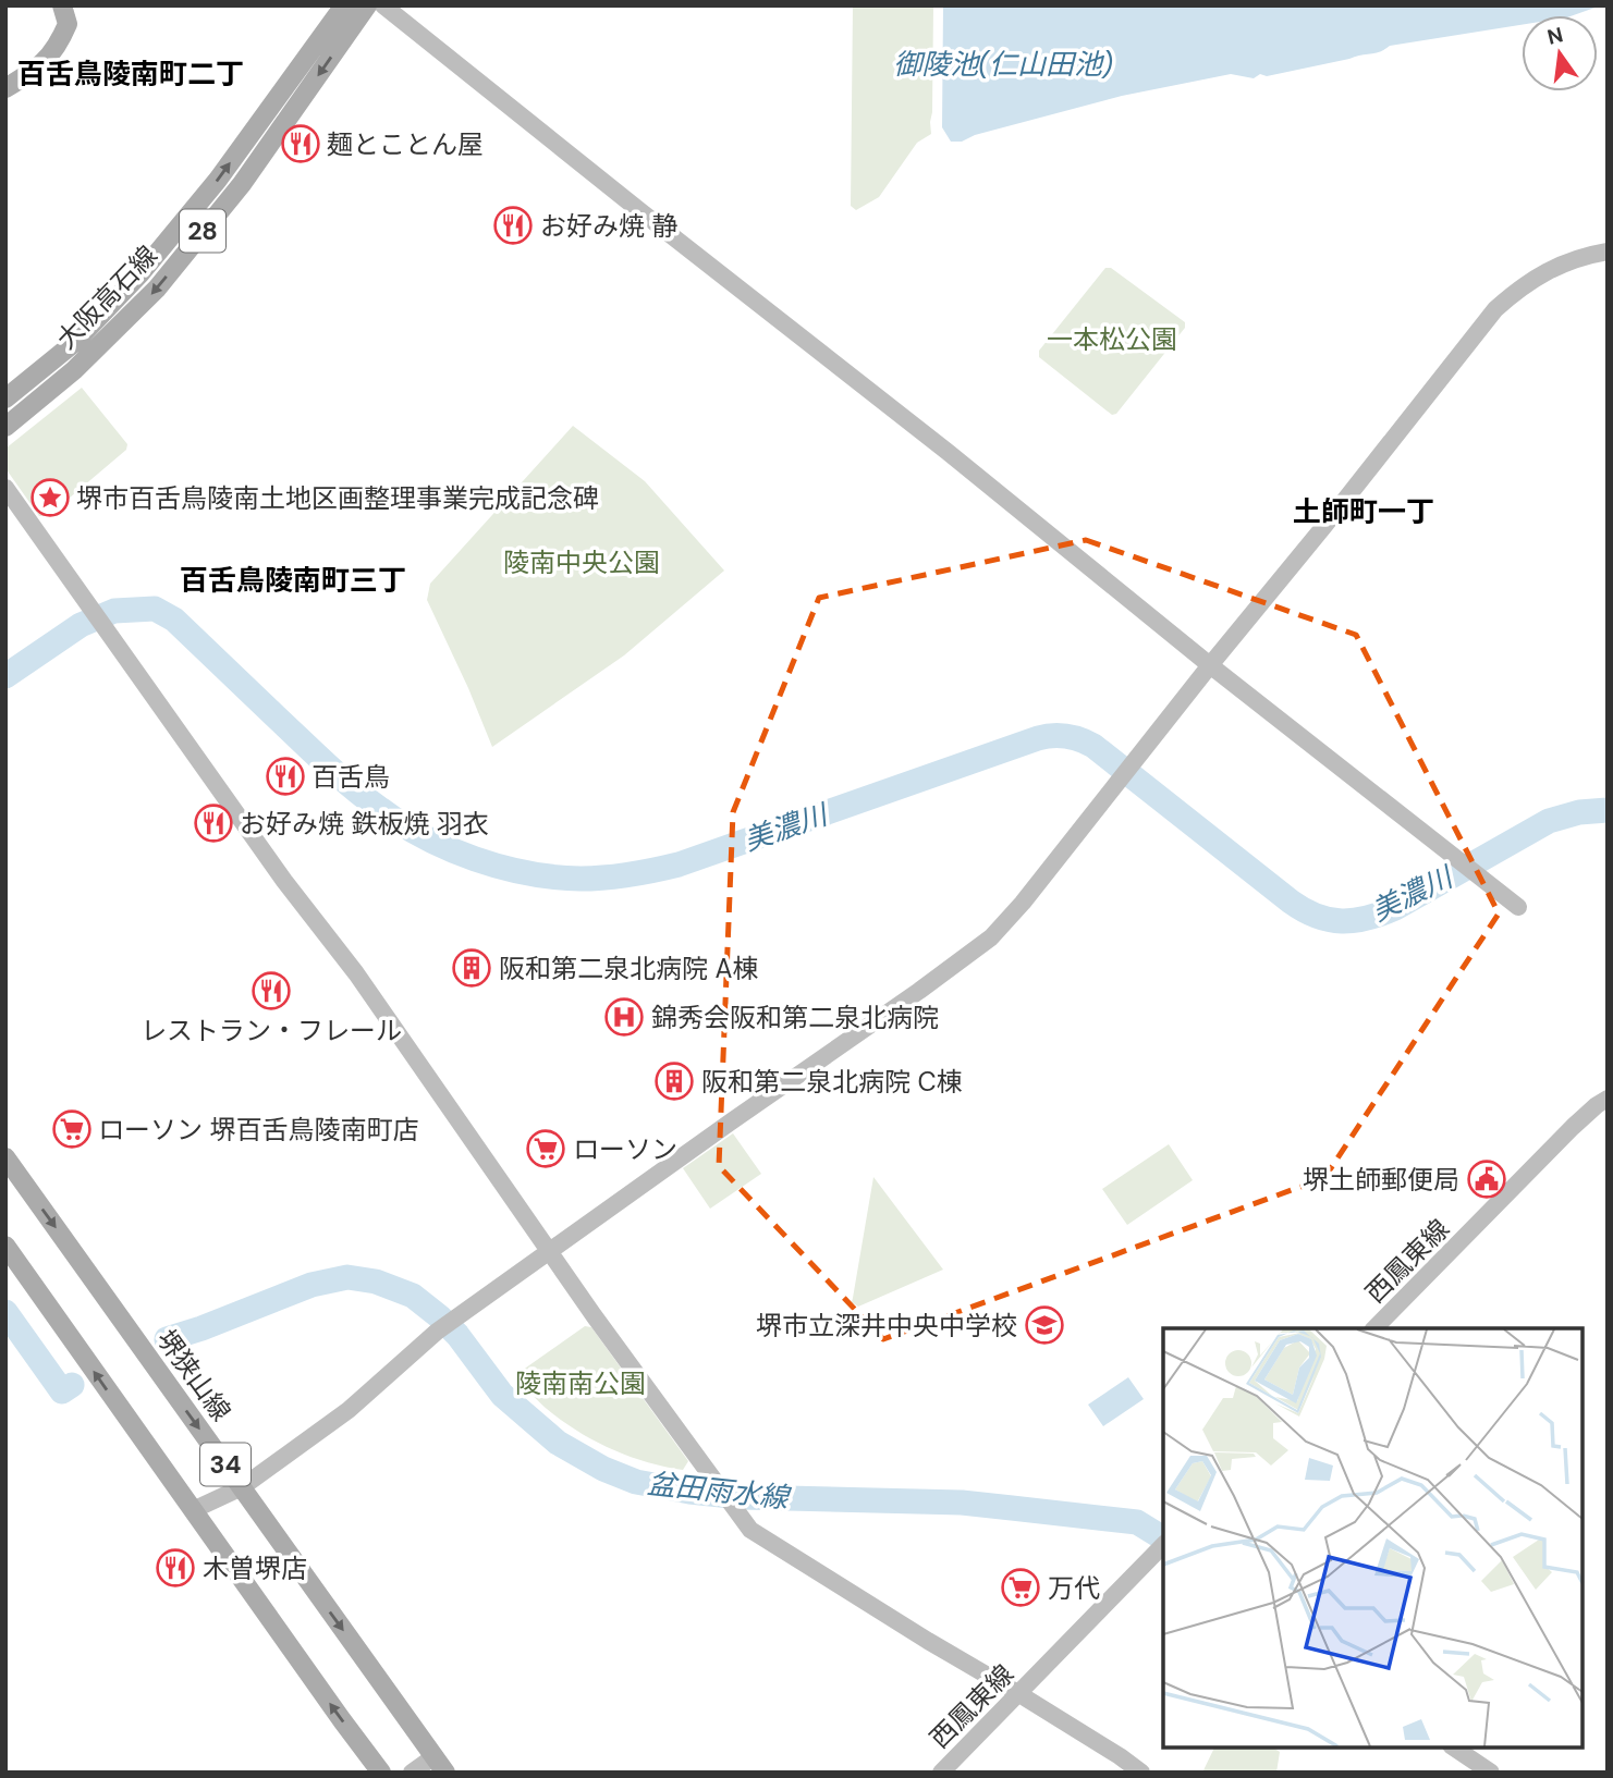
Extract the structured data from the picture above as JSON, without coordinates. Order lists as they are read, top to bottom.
{
  "streets": {
    "main road": [
      "28",
      "大阪高石線",
      "堺狭山線",
      "34"
    ],
    "street": ["西鳳東線"]
  },
  "districts": ["百舌鳥陵南町二丁", "土師町一丁", "百舌鳥陵南町三丁"],
  "water": ["御陵池(仁山田池)", "美濃川", "盆田雨水線"],
  "parks": ["一本松公園", "陵南中央公園", "陵南南公園"],
  "places": {
    "restaurant": [
      "麺とことん屋",
      "お好み焼 静",
      "百舌鳥",
      "お好み焼 鉄板焼 羽衣",
      "レストラン・フレール",
      "木曽堺店"
    ],
    "place": ["堺市百舌鳥陵南土地区画整理事業完成記念碑"],
    "building": ["阪和第二泉北病院 A棟", "阪和第二泉北病院 C棟"],
    "hospital": ["錦秀会阪和第二泉北病院"],
    "supermarket": ["ローソン 堺百舌鳥陵南町店", "ローソン", "万代"],
    "public building": ["堺土師郵便局"],
    "school or university": ["堺市立深井中央中学校"]
  },
  "north": "top"
}
